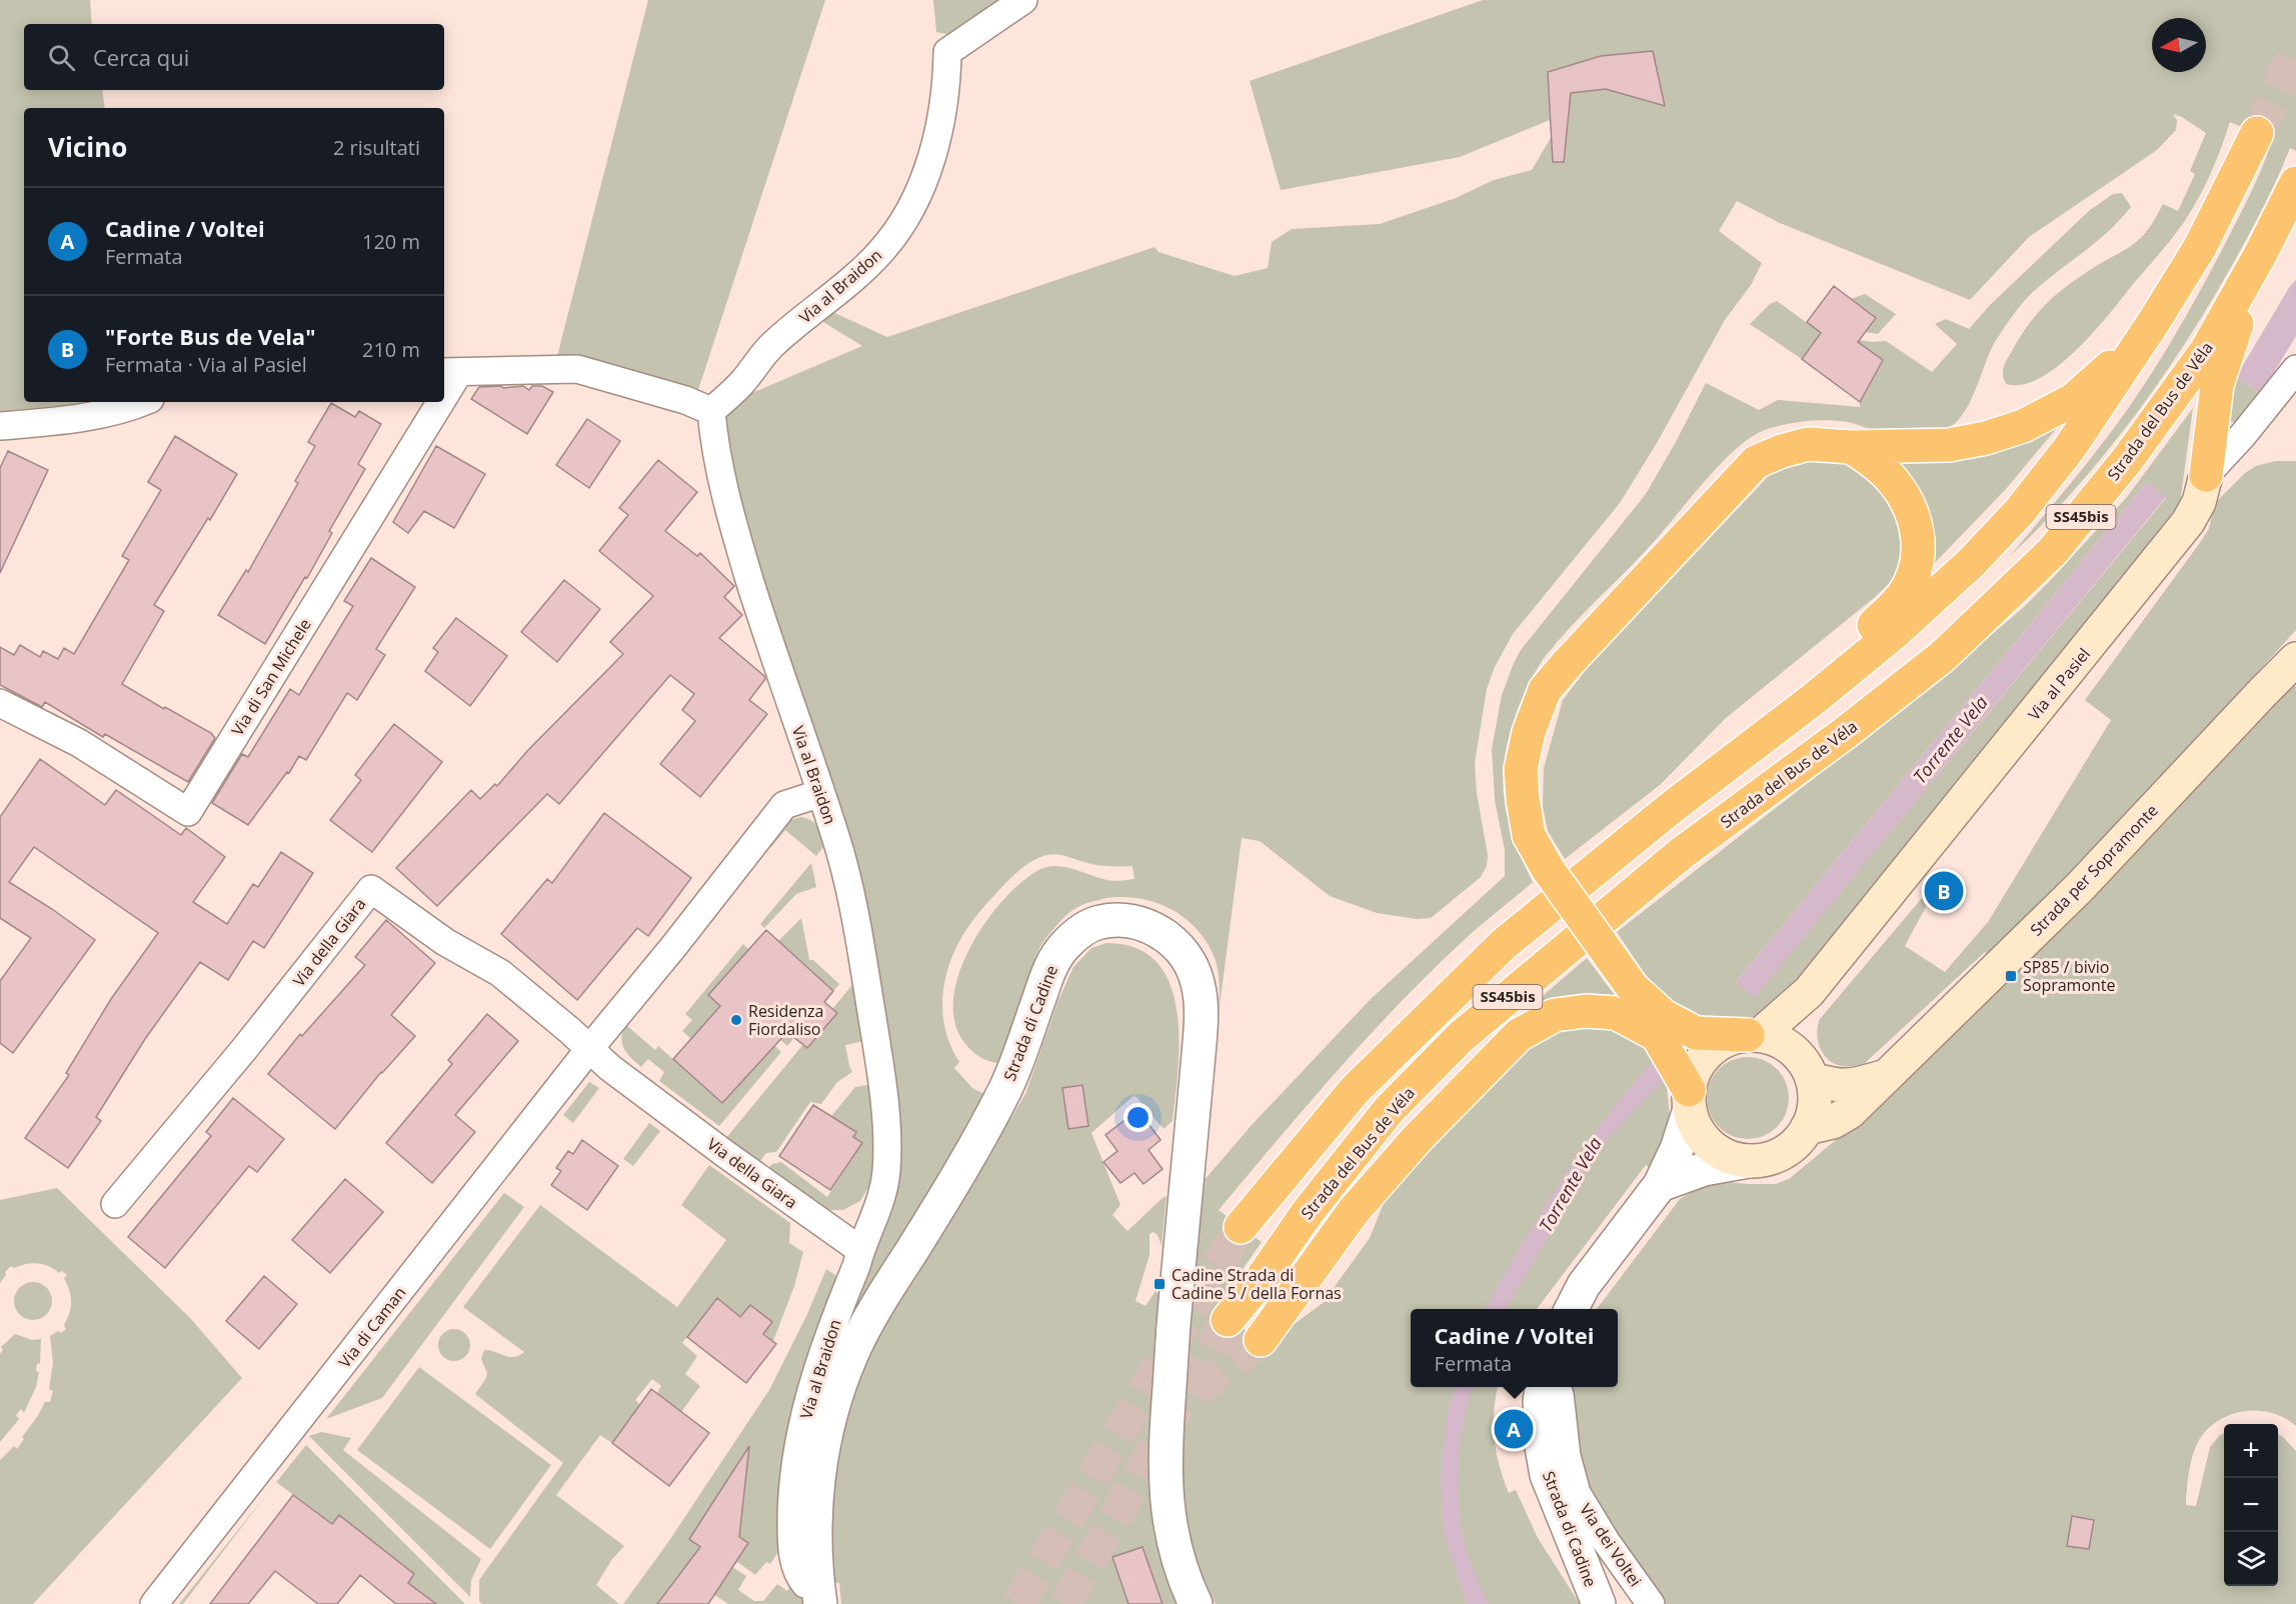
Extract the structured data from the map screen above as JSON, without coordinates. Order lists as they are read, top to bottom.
{
  "streets": {
    "highway": ["Strada del Bus de Véla", "SS45bis"],
    "main road": ["Via al Pasiel", "Strada per Sopramonte"],
    "street": [
      "Via al Braidon",
      "Via di San Michele",
      "Via della Giara",
      "Strada di Cadine",
      "Via di Caman",
      "Via dei Voltei"
    ]
  },
  "crossings": [
    ["Via al Braidon", "Via della Giara"],
    ["Via al Braidon", "Strada di Cadine"],
    ["Via al Pasiel", "Strada per Sopramonte"],
    ["Via della Giara", "Via di Caman"]
  ],
  "water": ["Torrente Vela"],
  "places": {
    "transit": ["SP85 / bivio Sopramonte", "Cadine Strada di Cadine 5 / della Fornas"],
    "other": ["Residenza Fiordaliso"]
  },
  "north": "left",
  "page": {
    "search": "Cerca qui",
    "heading": ["Vicino", "2 risultati"],
    "list": [
      {
        "mark": "A",
        "name": "Cadine / Voltei",
        "note": "Fermata",
        "value": "120 m"
      },
      {
        "mark": "B",
        "name": "\"Forte Bus de Vela\"",
        "note": "Fermata · Via al Pasiel",
        "value": "210 m"
      }
    ],
    "pins": ["B", "A"],
    "popup": ["Cadine / Voltei", "Fermata"],
    "map_buttons": ["+", "−"]
  }
}
